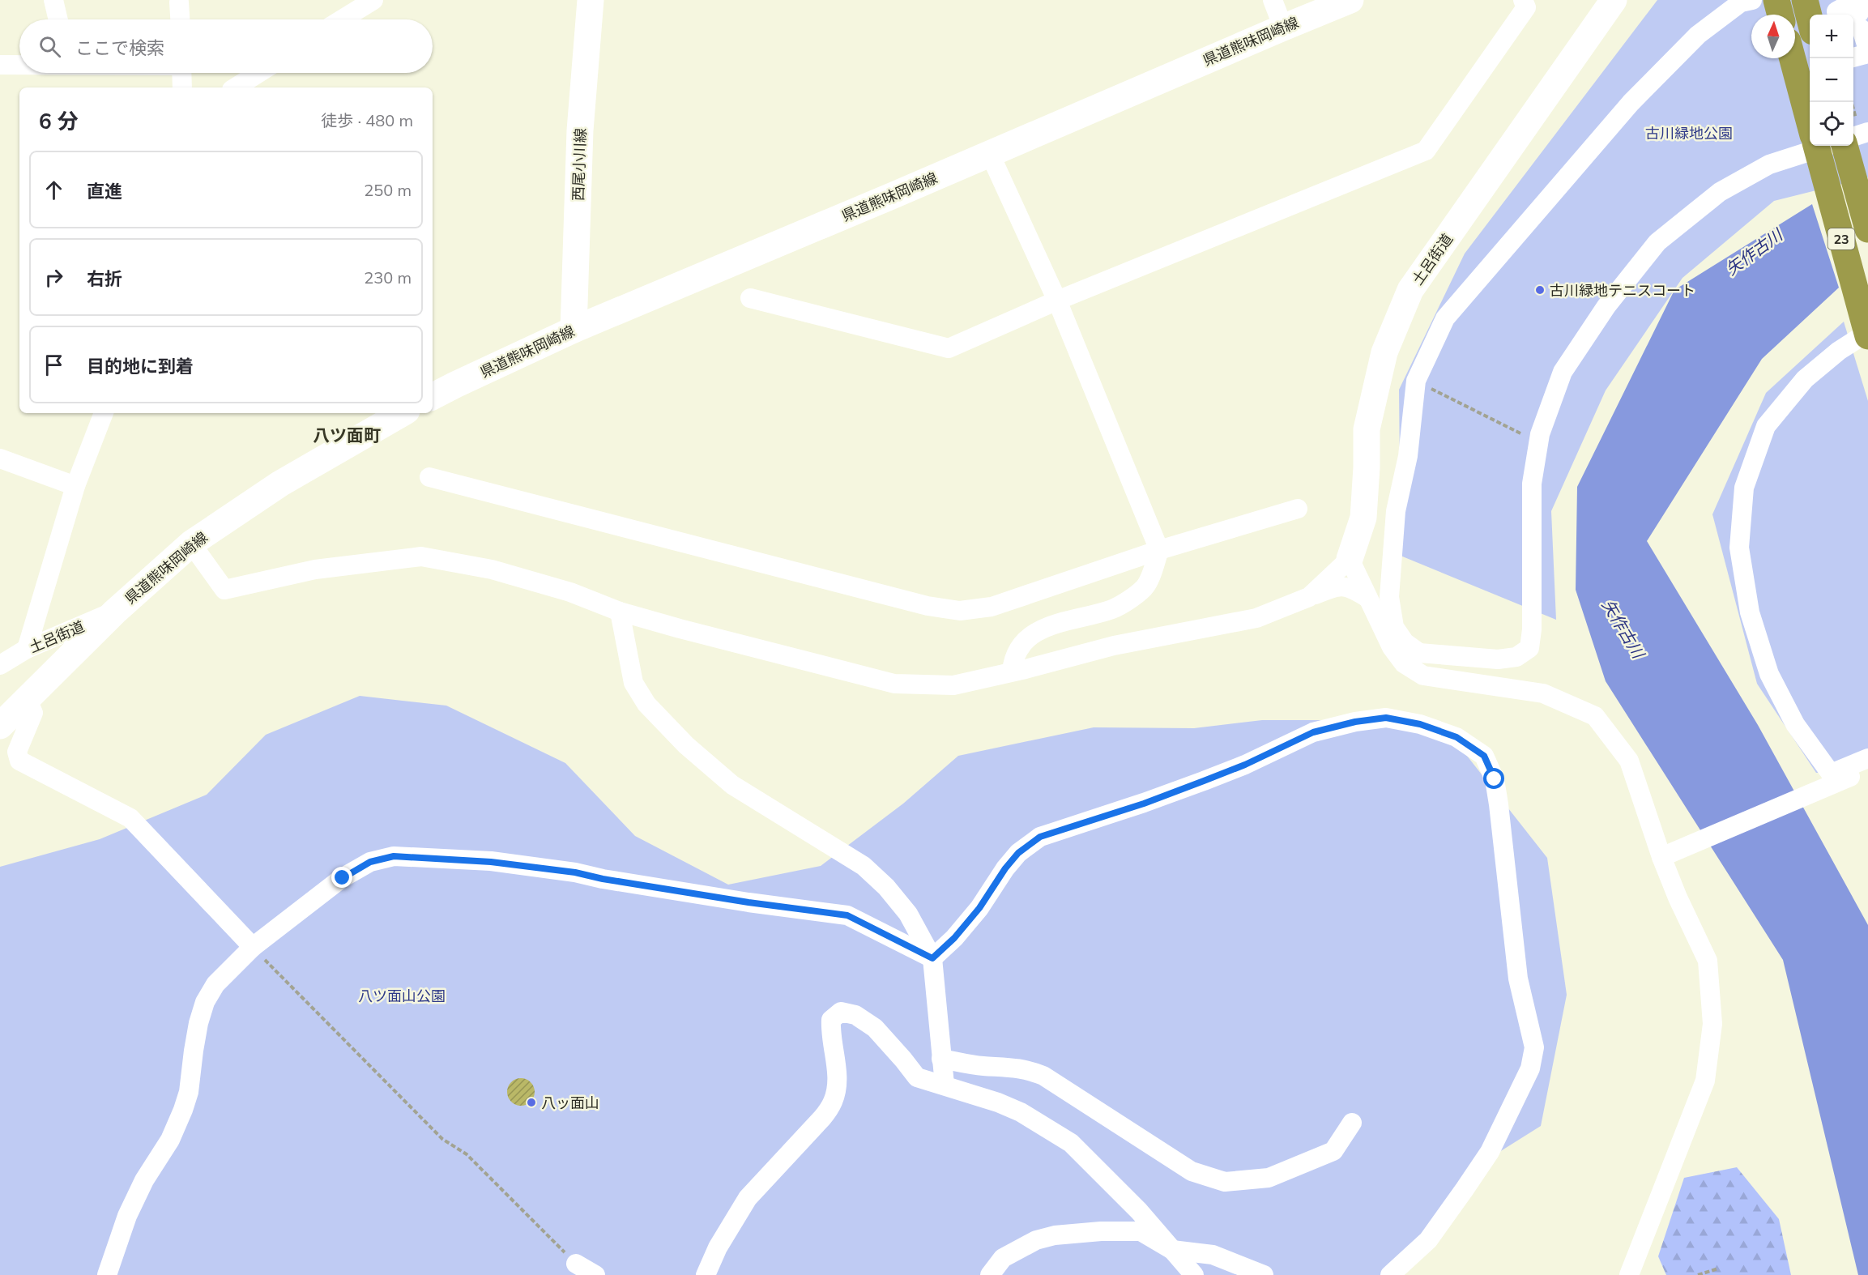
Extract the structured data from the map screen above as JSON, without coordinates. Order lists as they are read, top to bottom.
{
  "streets": {
    "highway": ["23"],
    "main road": ["県道熊味岡崎線", "西尾小川線", "土呂街道"]
  },
  "crossings": [
    ["県道熊味岡崎線", "西尾小川線"],
    ["県道熊味岡崎線", "土呂街道"]
  ],
  "districts": ["八ツ面町"],
  "water": ["矢作古川"],
  "parks": ["古川緑地公園", "八ツ面山公園"],
  "places": ["古川緑地テニスコート", "八ッ面山"],
  "north": "top",
  "page": {
    "map_buttons": ["+", "−"],
    "search": "ここで検索",
    "heading": ["6 分", "徒歩 · 480 m"],
    "list": [
      ["直進", "250 m"],
      ["右折", "230 m"],
      "目的地に到着"
    ]
  }
}
